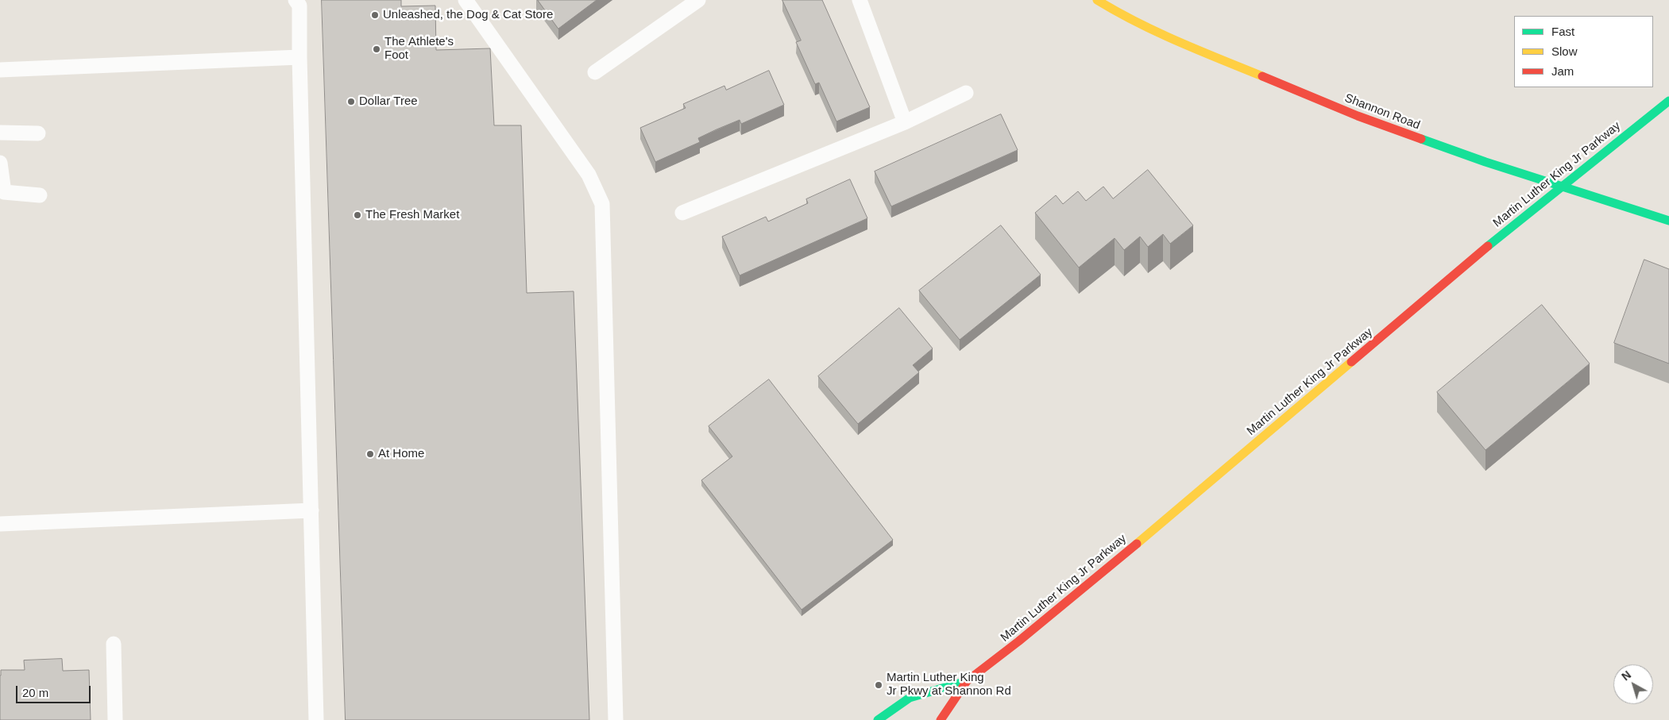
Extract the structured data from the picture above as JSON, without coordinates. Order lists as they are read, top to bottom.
{
  "streets": {
    "main road": ["Shannon Road", "Martin Luther King Jr Parkway"]
  },
  "crossings": [
    ["Shannon Road", "Martin Luther King Jr Parkway"]
  ],
  "places": [
    "Unleashed, the Dog & Cat Store",
    "The Athlete's Foot",
    "Dollar Tree",
    "The Fresh Market",
    "At Home",
    "Martin Luther King Jr Pkwy at Shannon Rd"
  ],
  "legend": ["Fast", "Slow", "Jam"],
  "scale_bar": "20 m",
  "north": "top left"
}
